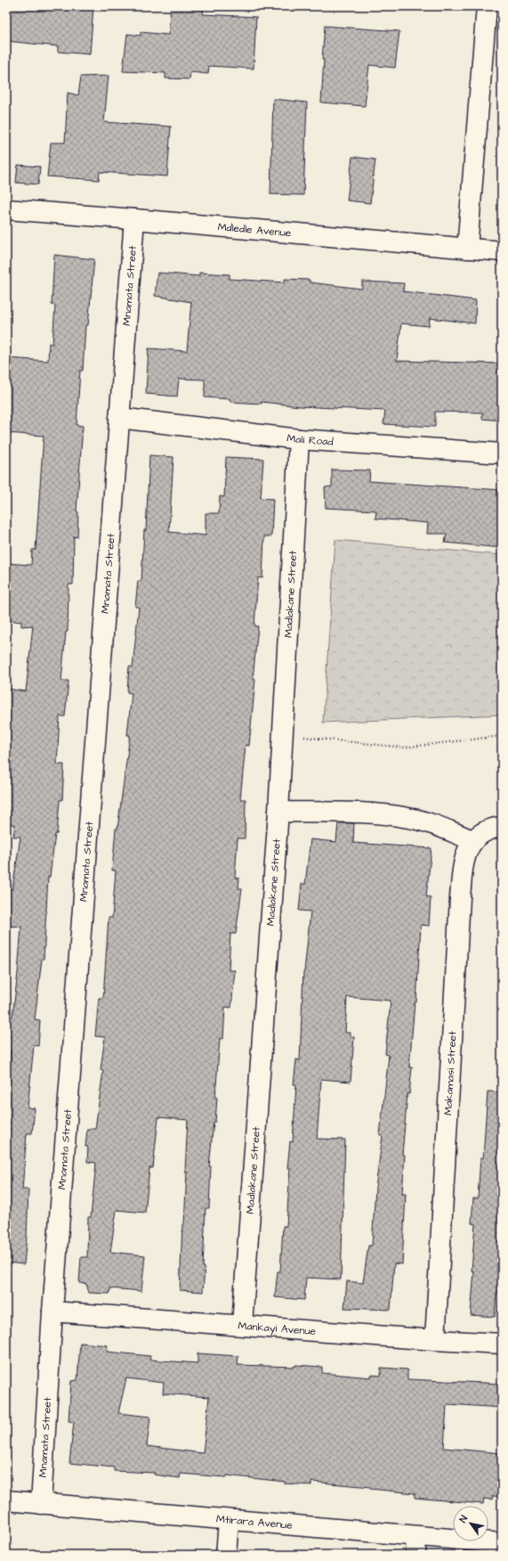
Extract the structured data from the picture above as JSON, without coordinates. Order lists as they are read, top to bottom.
{
  "streets": {
    "street": [
      "Mdledle Avenue",
      "Mnamata Street",
      "Mali Road",
      "Madlakane Street",
      "Makamasi Street",
      "Mankayi Avenue",
      "Mtirara Avenue"
    ]
  },
  "crossings": [
    ["Mdledle Avenue", "Mnamata Street"],
    ["Mnamata Street", "Mali Road"],
    ["Mnamata Street", "Mankayi Avenue"],
    ["Mnamata Street", "Mtirara Avenue"],
    ["Mali Road", "Madlakane Street"],
    ["Madlakane Street", "Mankayi Avenue"],
    ["Makamasi Street", "Mankayi Avenue"]
  ],
  "north": "top left"
}
